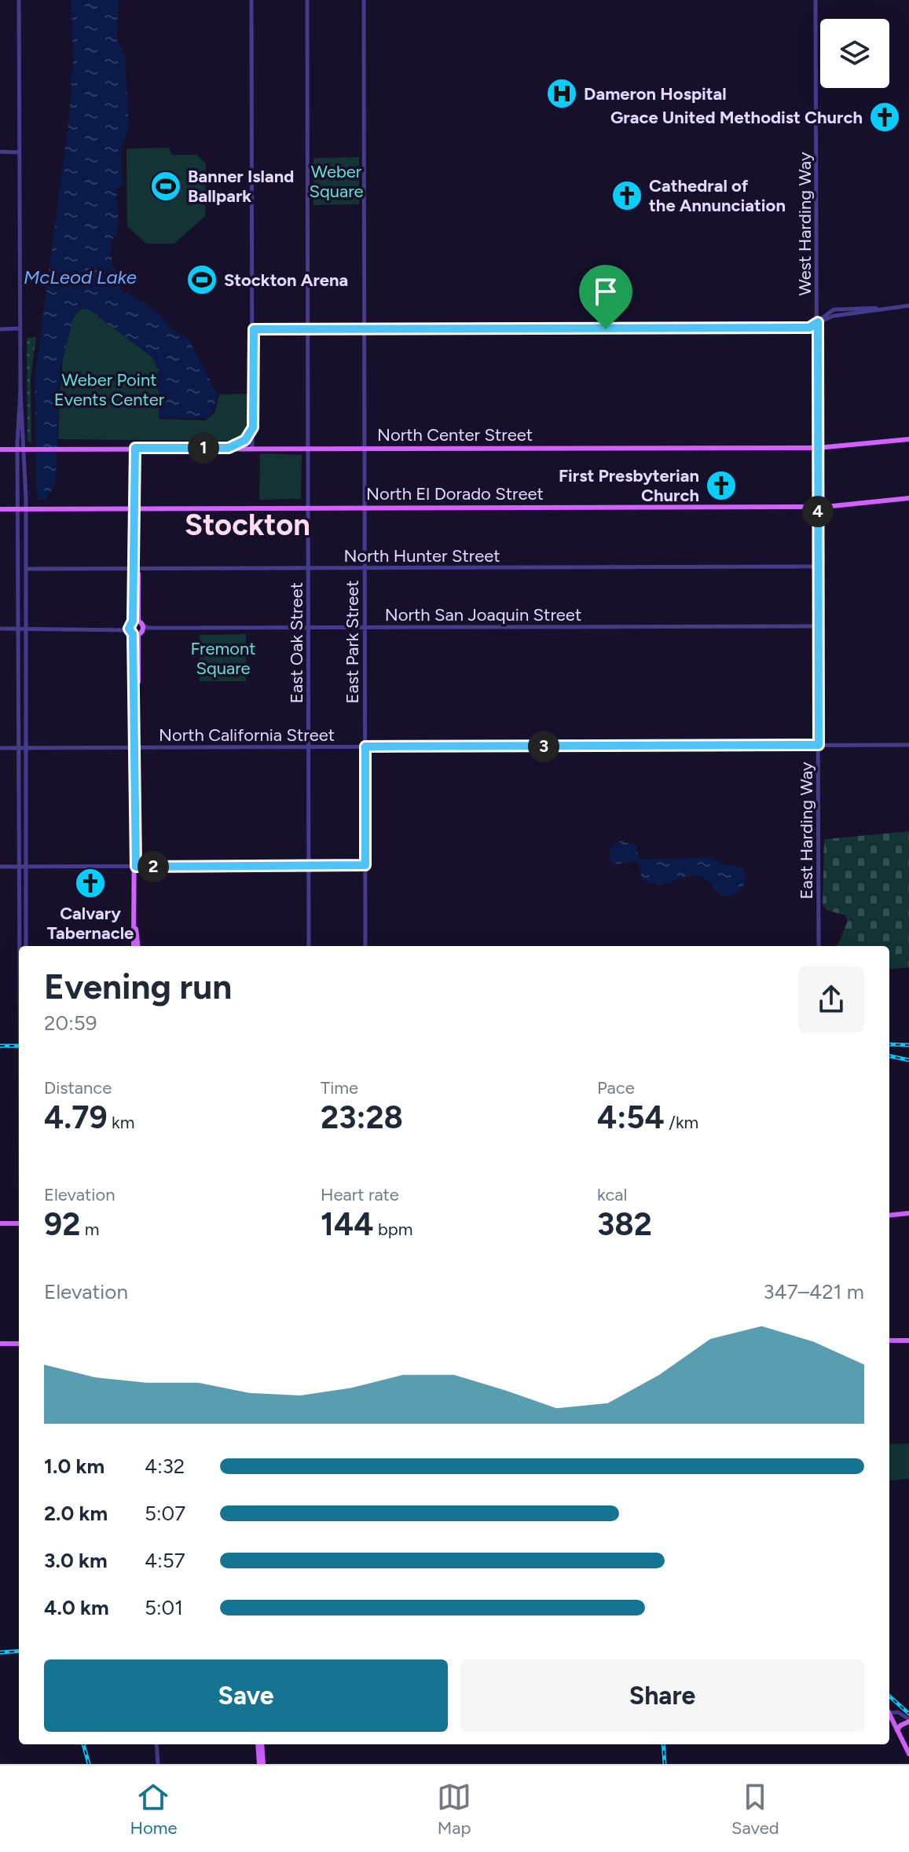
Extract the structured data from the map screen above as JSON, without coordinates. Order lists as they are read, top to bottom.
{
  "streets": {
    "main road": ["North Center Street", "North El Dorado Street"],
    "street": [
      "West Harding Way",
      "North Hunter Street",
      "North San Joaquin Street",
      "East Park Street",
      "East Oak Street",
      "North California Street",
      "East Harding Way"
    ]
  },
  "crossings": [
    ["West Harding Way", "North Center Street"],
    ["West Harding Way", "East Harding Way"],
    ["North Center Street", "East Park Street"],
    ["North Center Street", "East Oak Street"],
    ["North Center Street", "East Harding Way"],
    ["North El Dorado Street", "East Park Street"],
    ["North El Dorado Street", "East Oak Street"],
    ["North El Dorado Street", "East Harding Way"],
    ["North Hunter Street", "East Park Street"],
    ["North Hunter Street", "East Oak Street"],
    ["North Hunter Street", "East Harding Way"],
    ["North San Joaquin Street", "East Park Street"],
    ["North San Joaquin Street", "East Oak Street"],
    ["North San Joaquin Street", "East Harding Way"],
    ["East Park Street", "North California Street"],
    ["East Oak Street", "North California Street"],
    ["North California Street", "East Harding Way"]
  ],
  "districts": ["Stockton"],
  "water": ["McLeod Lake"],
  "parks": ["Weber Square", "Weber Point Events Center", "Fremont Square"],
  "places": {
    "hospital": ["Dameron Hospital"],
    "church": [
      "Grace United Methodist Church",
      "Cathedral of the Annunciation",
      "First Presbyterian Church",
      "Calvary Tabernacle"
    ],
    "sports": ["Banner Island Ballpark", "Stockton Arena"]
  },
  "page": {
    "pins": [
      "1",
      "4",
      "3",
      "2"
    ],
    "heading": ["Evening run", "20:59"],
    "stats": [
      ["Distance", "4.79 km"],
      ["Time", "23:28"],
      ["Pace", "4:54 /km"],
      ["Elevation", "92 m"],
      ["Heart rate", "144 bpm"],
      ["kcal", "382"]
    ],
    "chart": ["Elevation", "347–421 m"],
    "list": [
      {
        "name": "1.0 km",
        "note": "4:32"
      },
      {
        "name": "2.0 km",
        "note": "5:07"
      },
      {
        "name": "3.0 km",
        "note": "4:57"
      },
      {
        "name": "4.0 km",
        "note": "5:01"
      }
    ],
    "buttons": ["Save", "Share"],
    "tabs": ["Home", "Map", "Saved"]
  }
}
